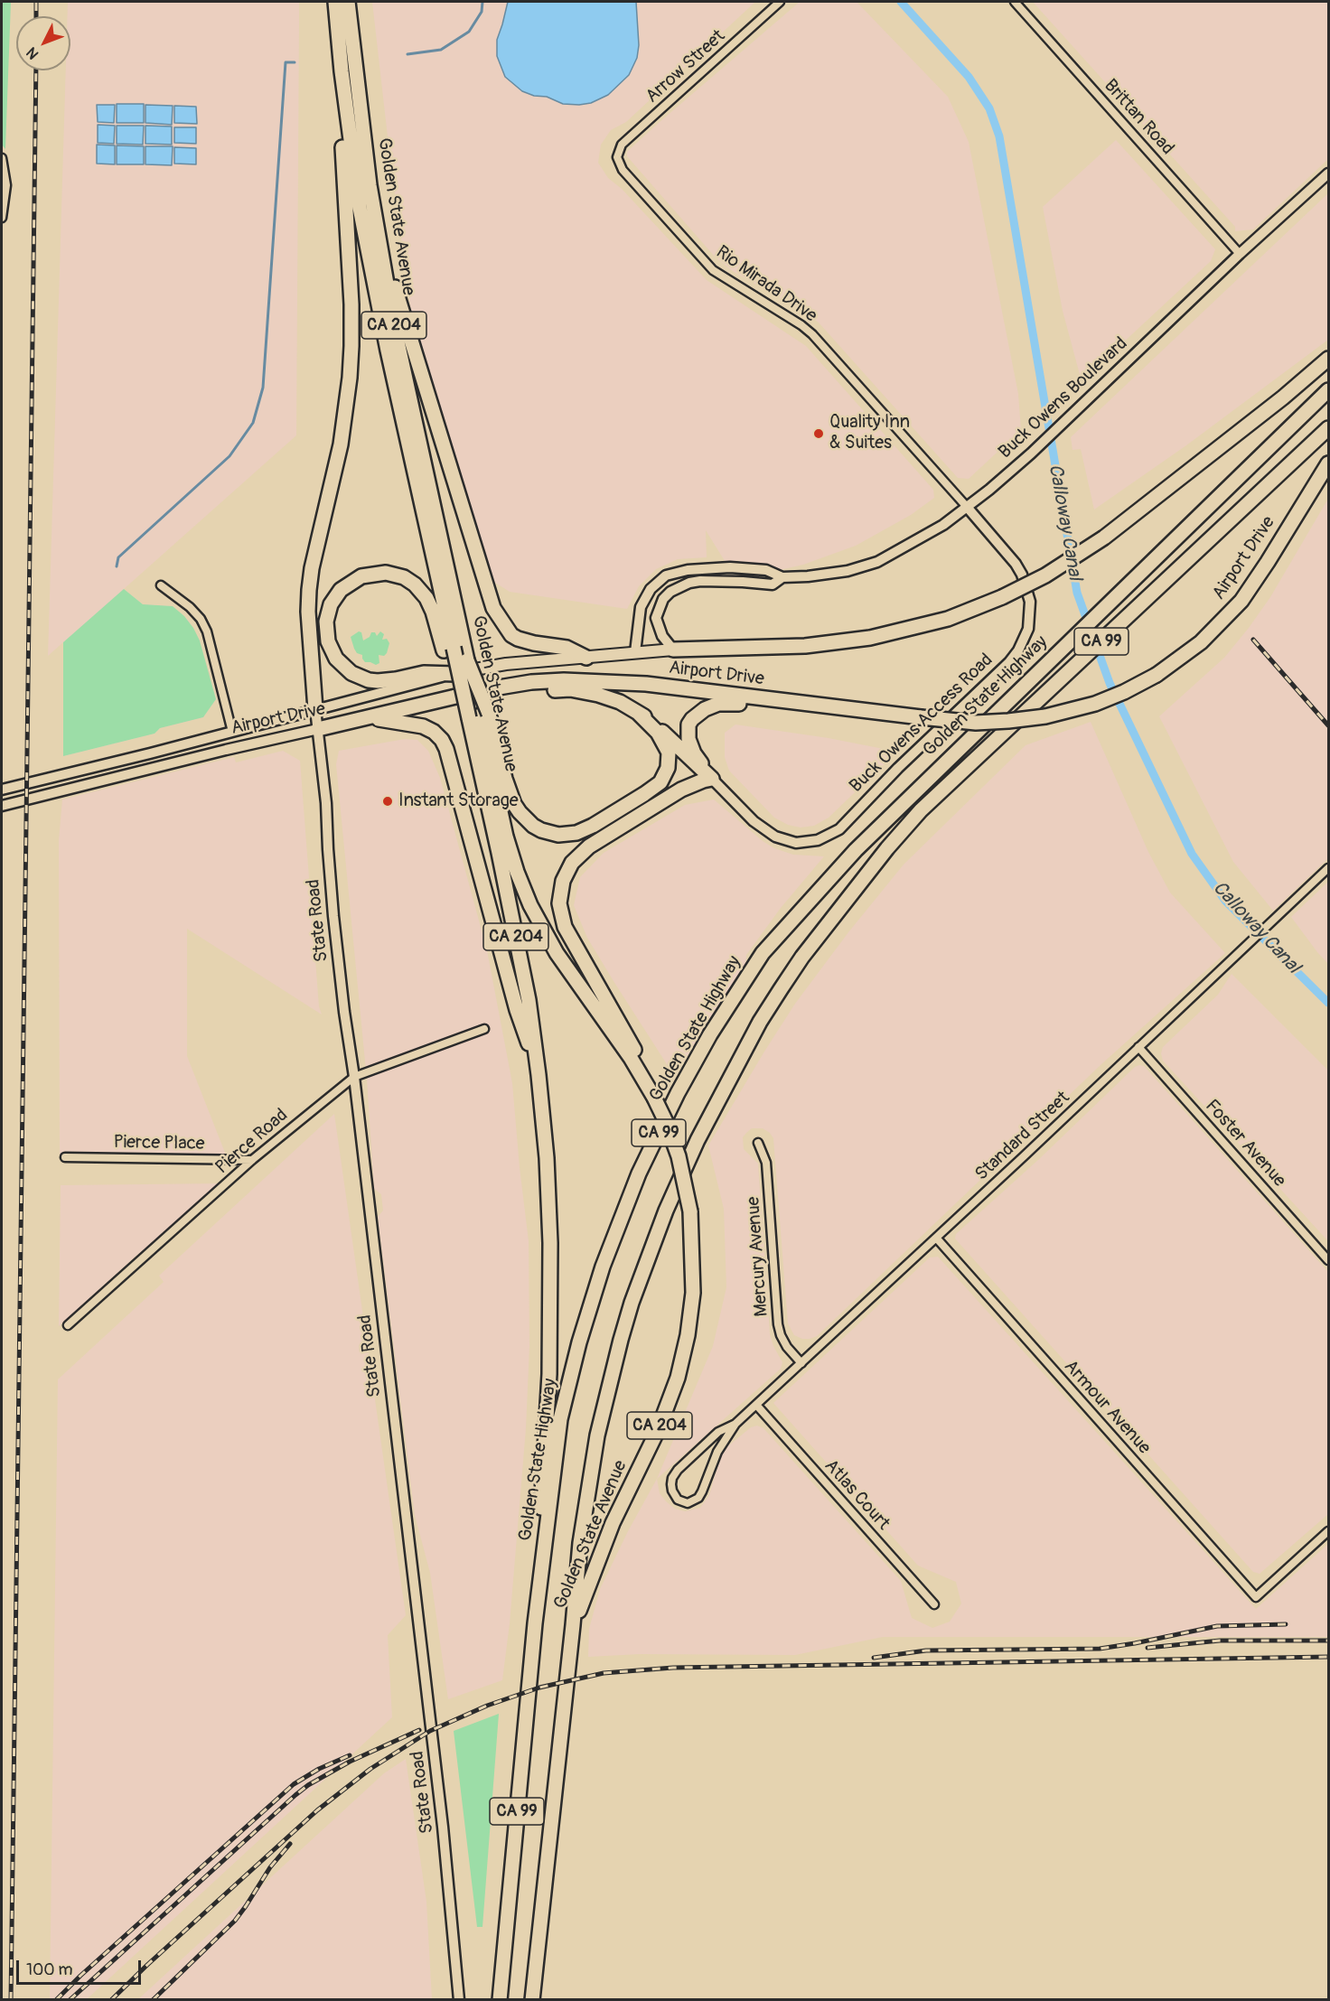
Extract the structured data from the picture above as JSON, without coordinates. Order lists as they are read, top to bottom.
{
  "streets": {
    "highway": [
      "Golden State Avenue",
      "CA 204",
      "Airport Drive",
      "CA 99",
      "Golden State Highway"
    ],
    "main road": ["Buck Owens Boulevard", "Buck Owens Access Road", "State Road"],
    "street": [
      "Arrow Street",
      "Brittan Road",
      "Rio Mirada Drive",
      "Standard Street",
      "Pierce Road",
      "Pierce Place",
      "Foster Avenue",
      "Mercury Avenue",
      "Armour Avenue",
      "Atlas Court"
    ]
  },
  "crossings": [
    ["Arrow Street", "Rio Mirada Drive"],
    ["Brittan Road", "Buck Owens Boulevard"],
    ["Golden State Avenue", "CA 99"],
    ["Golden State Avenue", "Golden State Highway"],
    ["Rio Mirada Drive", "Buck Owens Boulevard"],
    ["Rio Mirada Drive", "Buck Owens Access Road"],
    ["Buck Owens Boulevard", "Airport Drive"],
    ["Buck Owens Boulevard", "Buck Owens Access Road"],
    ["Airport Drive", "State Road"],
    ["State Road", "Pierce Road"],
    ["Standard Street", "Foster Avenue"],
    ["Standard Street", "Mercury Avenue"],
    ["Standard Street", "Armour Avenue"],
    ["Standard Street", "Atlas Court"],
    ["Pierce Road", "Pierce Place"]
  ],
  "water": ["Calloway Canal"],
  "places": ["Quality Inn & Suites", "Instant Storage"],
  "scale_bar": "100 m",
  "north": "bottom left"
}
